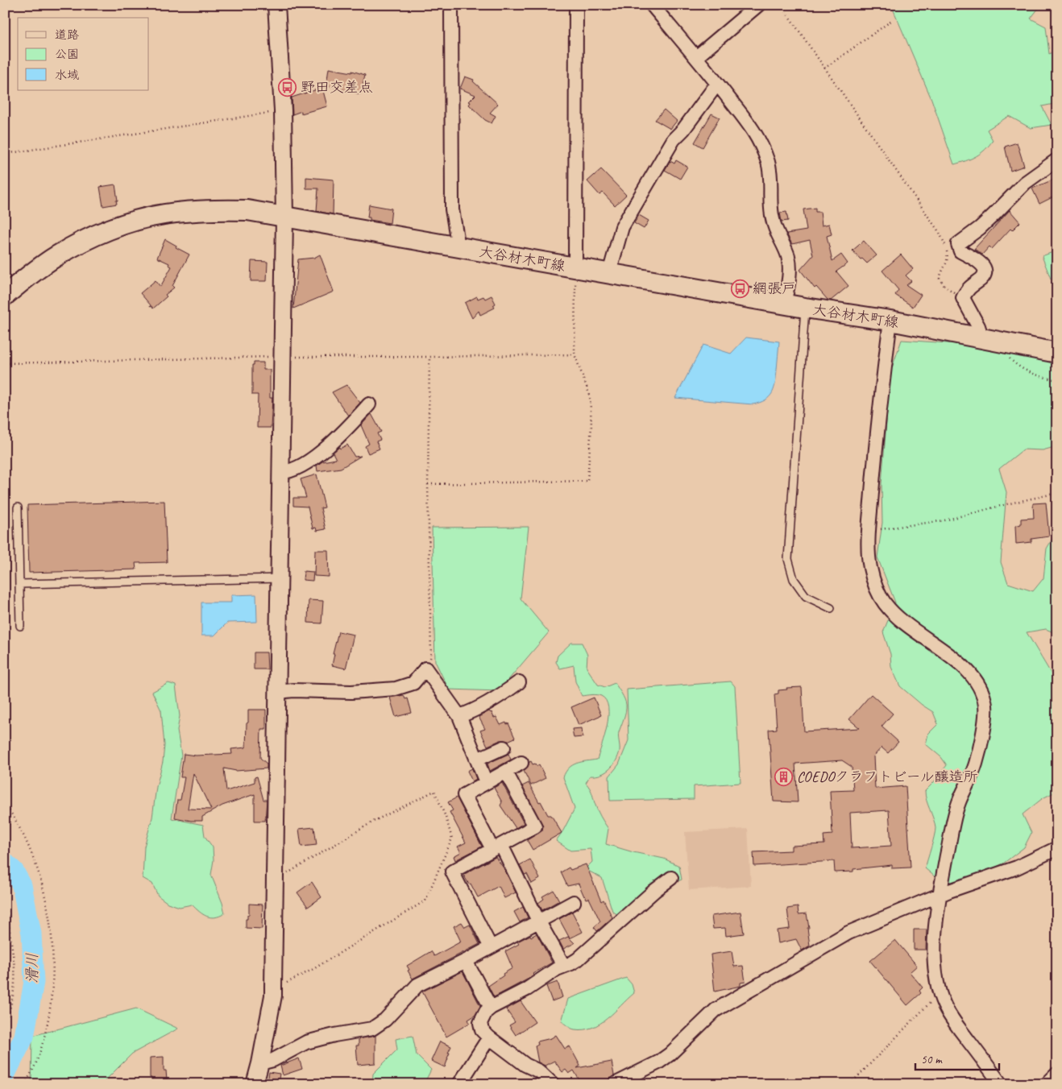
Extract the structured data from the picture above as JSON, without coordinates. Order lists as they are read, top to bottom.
{
  "streets": {
    "main road": ["大谷材木町線"]
  },
  "water": ["滑川"],
  "places": {
    "bus stop": ["野田交差点", "網張戸"],
    "building": ["COEDOクラフトビール醸造所"]
  },
  "legend": ["道路", "公園", "水域"],
  "scale_bar": "50 m"
}
